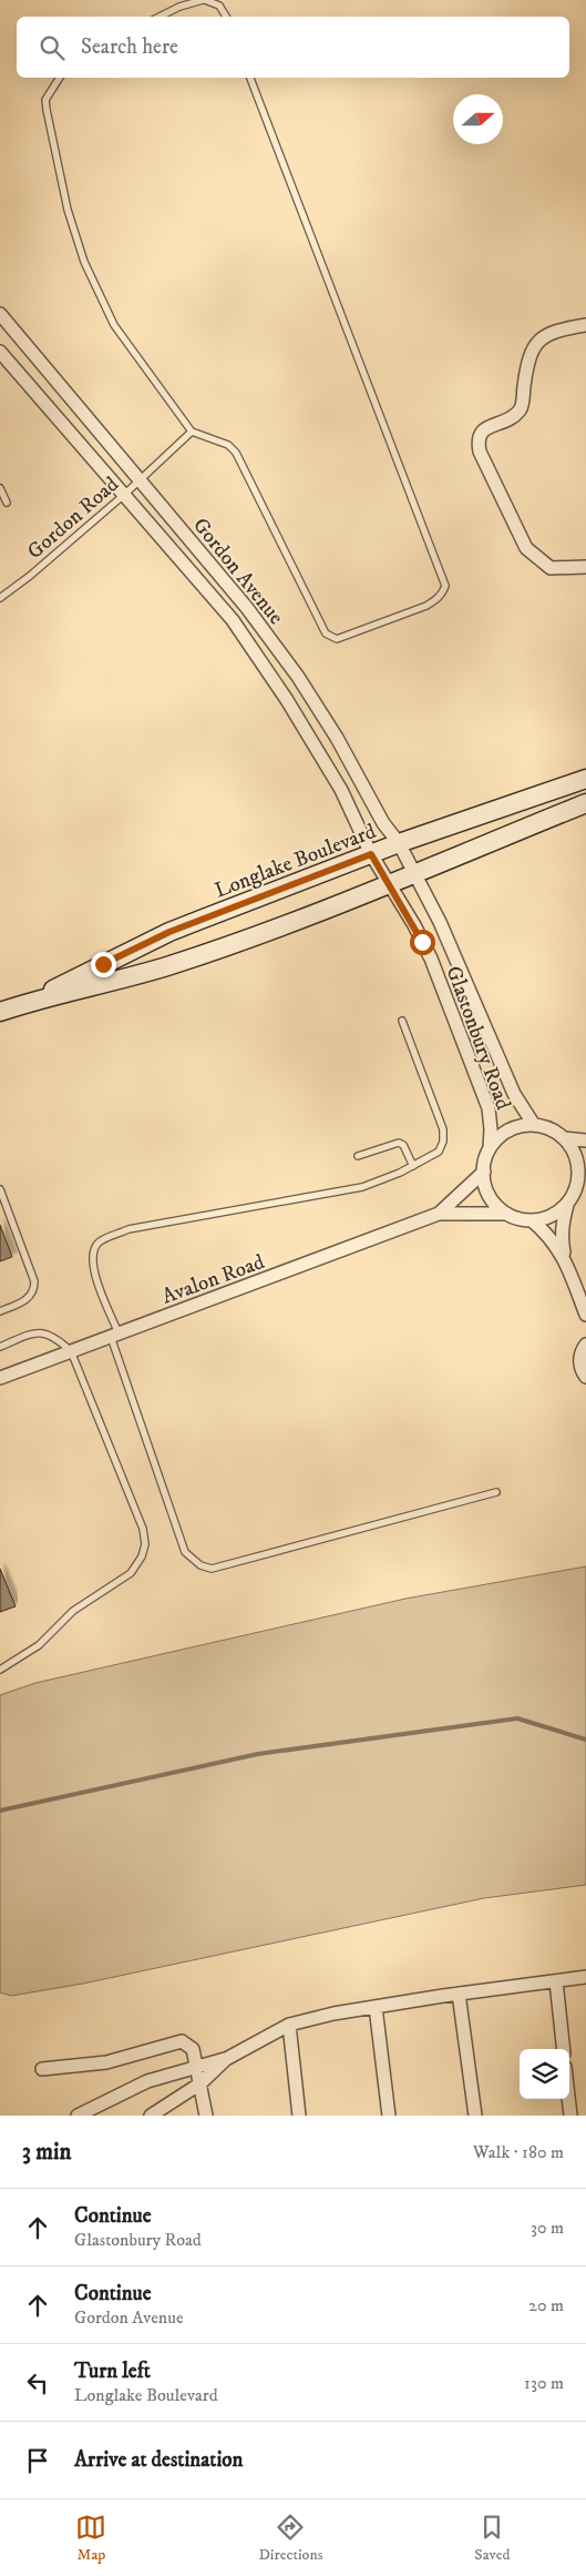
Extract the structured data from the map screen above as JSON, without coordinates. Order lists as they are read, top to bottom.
{
  "streets": {
    "main road": ["Longlake Boulevard"],
    "street": ["Gordon Avenue", "Glastonbury Road", "Avalon Road"],
    "lane": ["Gordon Road"]
  },
  "crossings": [
    ["Gordon Road", "Gordon Avenue"],
    ["Gordon Avenue", "Longlake Boulevard"],
    ["Gordon Avenue", "Glastonbury Road"],
    ["Longlake Boulevard", "Glastonbury Road"],
    ["Glastonbury Road", "Avalon Road"]
  ],
  "north": "right",
  "page": {
    "search": "Search here",
    "heading": ["3 min", "Walk · 180 m"],
    "list": [
      ["Continue", "Glastonbury Road", "30 m"],
      ["Continue", "Gordon Avenue", "20 m"],
      ["Turn left", "Longlake Boulevard", "130 m"],
      "Arrive at destination"
    ],
    "nav": ["Map", "Directions", "Saved"]
  }
}
